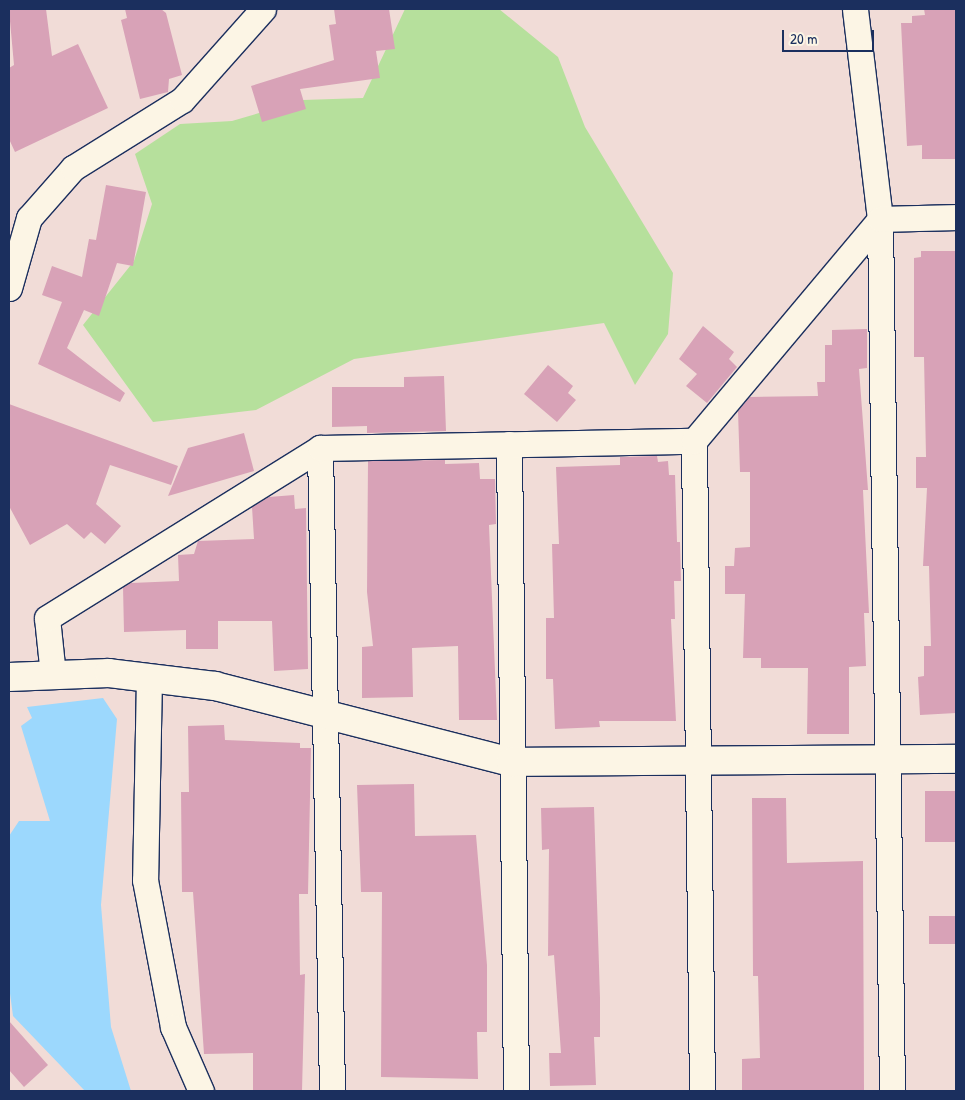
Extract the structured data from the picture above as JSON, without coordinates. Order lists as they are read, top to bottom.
{
  "scale_bar": "20 m"
}
